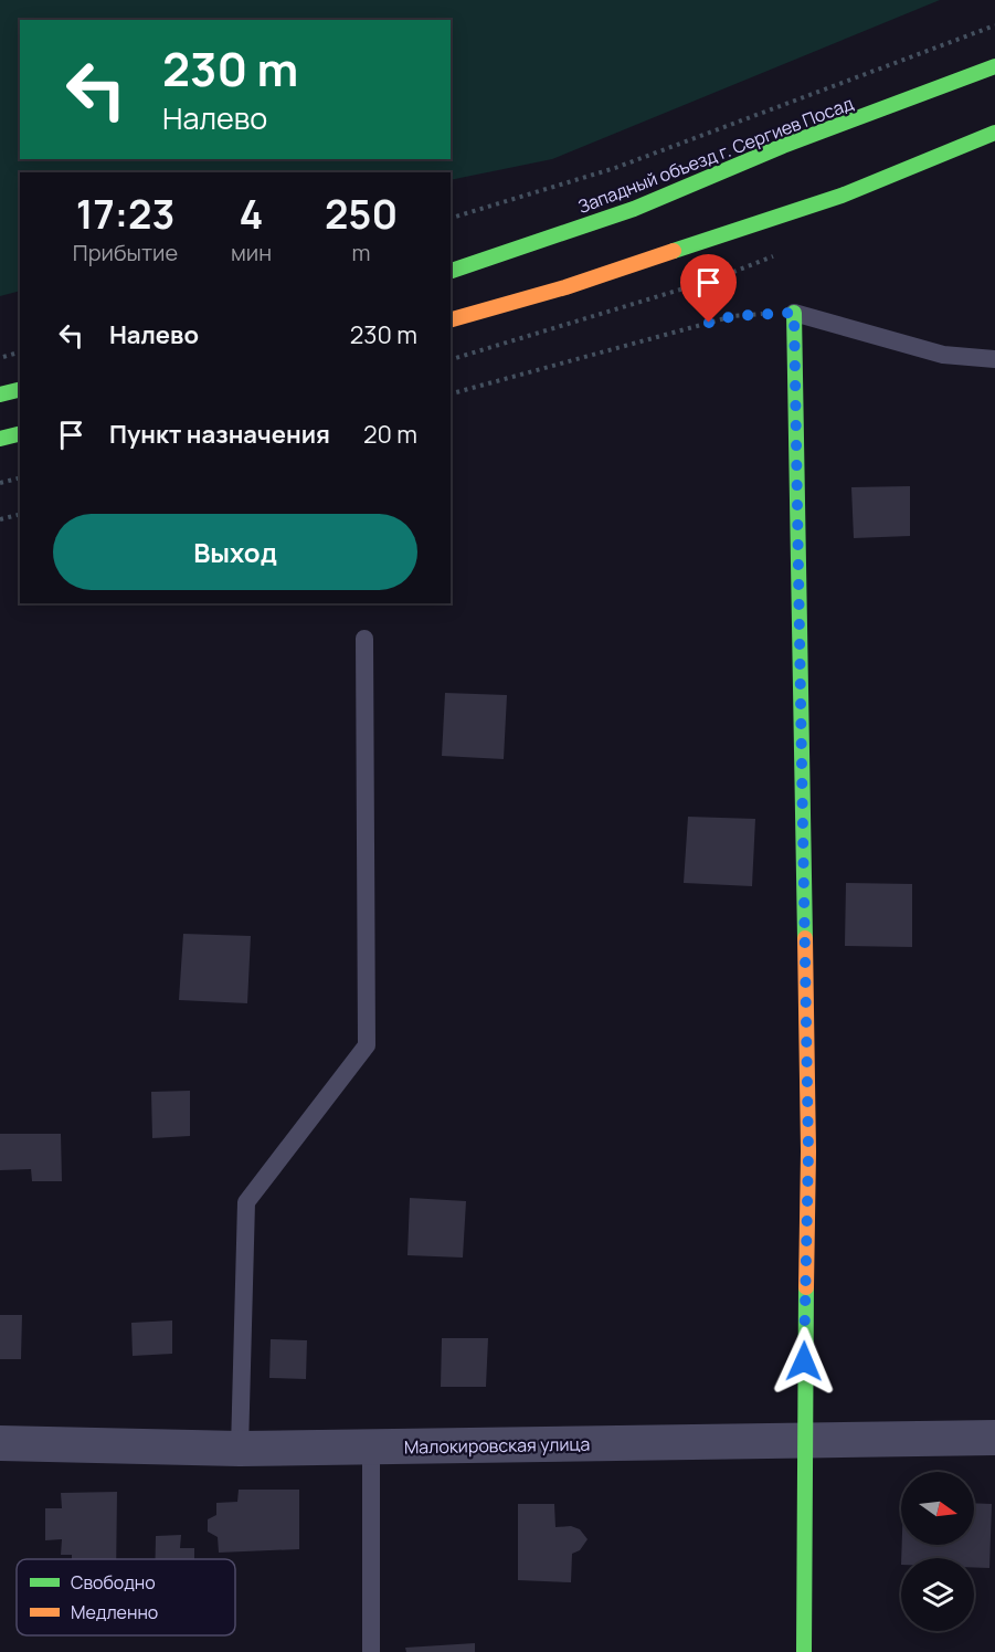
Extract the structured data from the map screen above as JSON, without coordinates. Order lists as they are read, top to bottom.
{
  "streets": {
    "street": ["Западный объезд г. Сергиев Посад", "Малокировская улица"]
  },
  "legend": ["Свободно", "Медленно"],
  "north": "right",
  "page": {
    "turn": ["230 m", "Налево"],
    "eta": [
      "17:23",
      "Прибытие",
      "4",
      "мин",
      "250",
      "m"
    ],
    "list": [
      {
        "name": "Налево",
        "value": "230 m"
      },
      {
        "name": "Пункт назначения",
        "value": "20 m"
      }
    ],
    "buttons": "Выход"
  }
}
